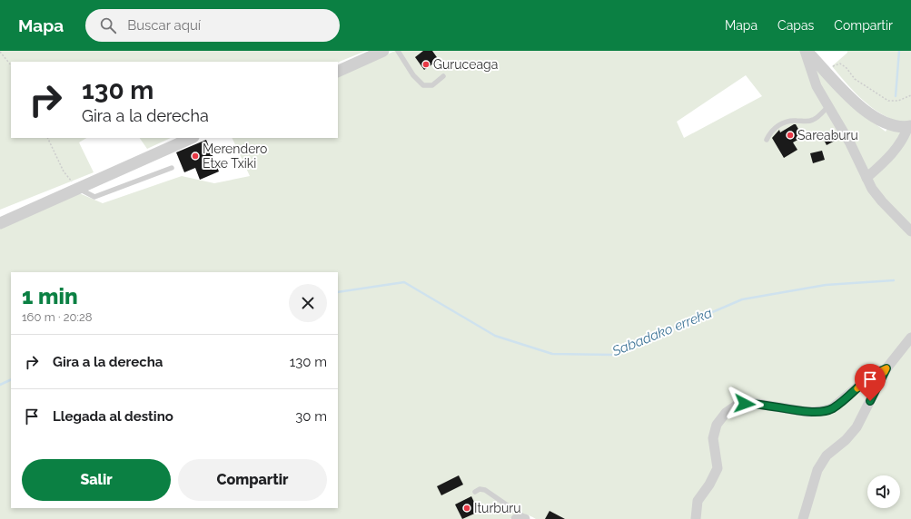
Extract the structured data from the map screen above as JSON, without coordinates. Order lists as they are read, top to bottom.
{
  "water": ["Sabadako erreka"],
  "places": [
    "Guruceaga",
    "Sareaburu",
    "Merendero Etxe Txiki",
    "Iturburu"
  ],
  "page": {
    "header": "Mapa",
    "search": "Buscar aquí",
    "nav": ["Mapa", "Capas", "Compartir"],
    "turn": ["130 m", "Gira a la derecha"],
    "heading": ["1 min", "160 m · 20:28"],
    "list": [
      {
        "name": "Gira a la derecha",
        "value": "130 m"
      },
      {
        "name": "Llegada al destino",
        "value": "30 m"
      }
    ],
    "buttons": ["Salir", "Compartir"]
  }
}
